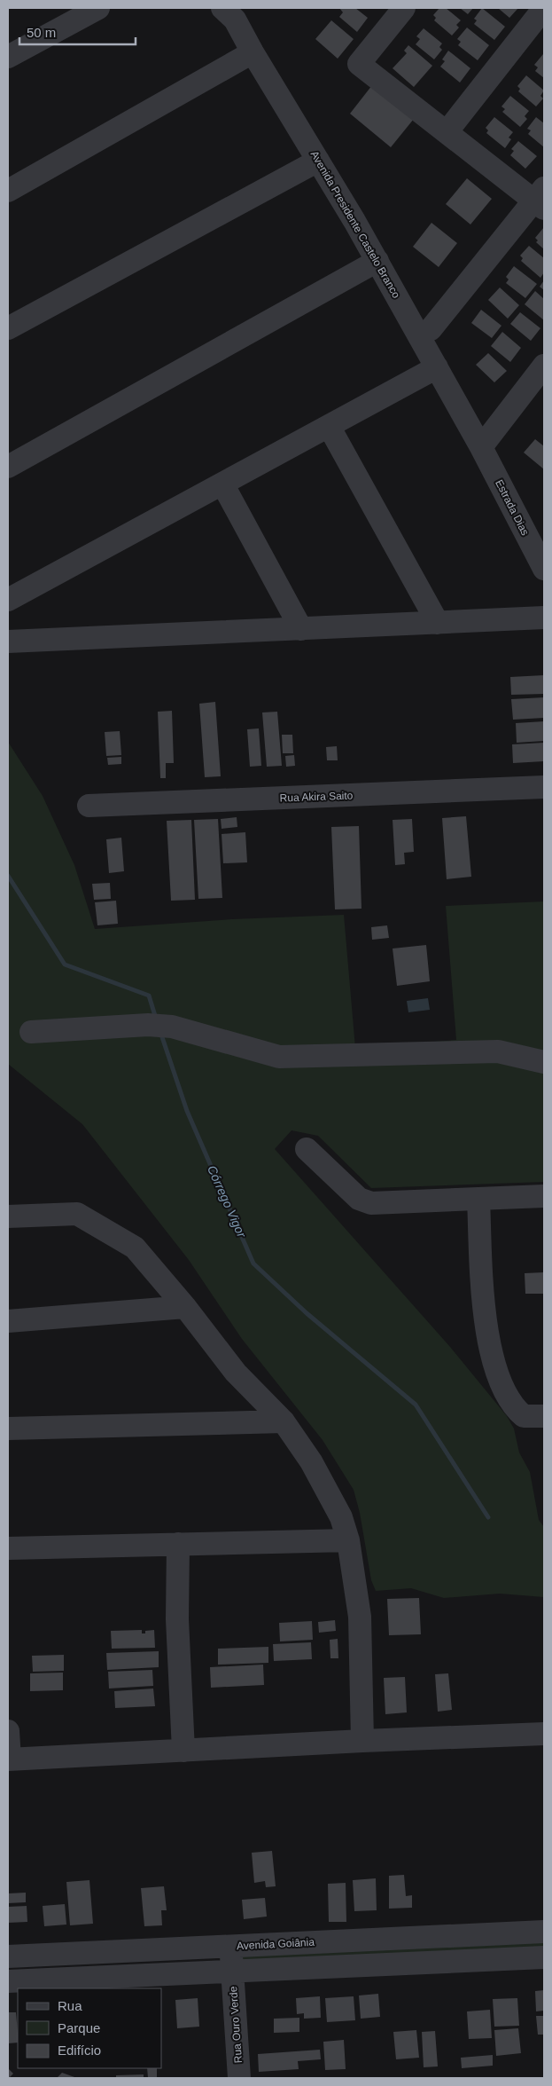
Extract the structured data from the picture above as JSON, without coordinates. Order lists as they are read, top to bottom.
{
  "streets": {
    "street": [
      "Avenida Presidente Castelo Branco",
      "Estrada Dias",
      "Rua Akira Saito",
      "Avenida Goiânia",
      "Rua Ouro Verde"
    ]
  },
  "crossings": [
    ["Avenida Presidente Castelo Branco", "Estrada Dias"],
    ["Avenida Goiânia", "Rua Ouro Verde"]
  ],
  "water": ["Córrego Vigor"],
  "legend": ["Rua", "Parque", "Edifício"],
  "scale_bar": "50 m"
}
